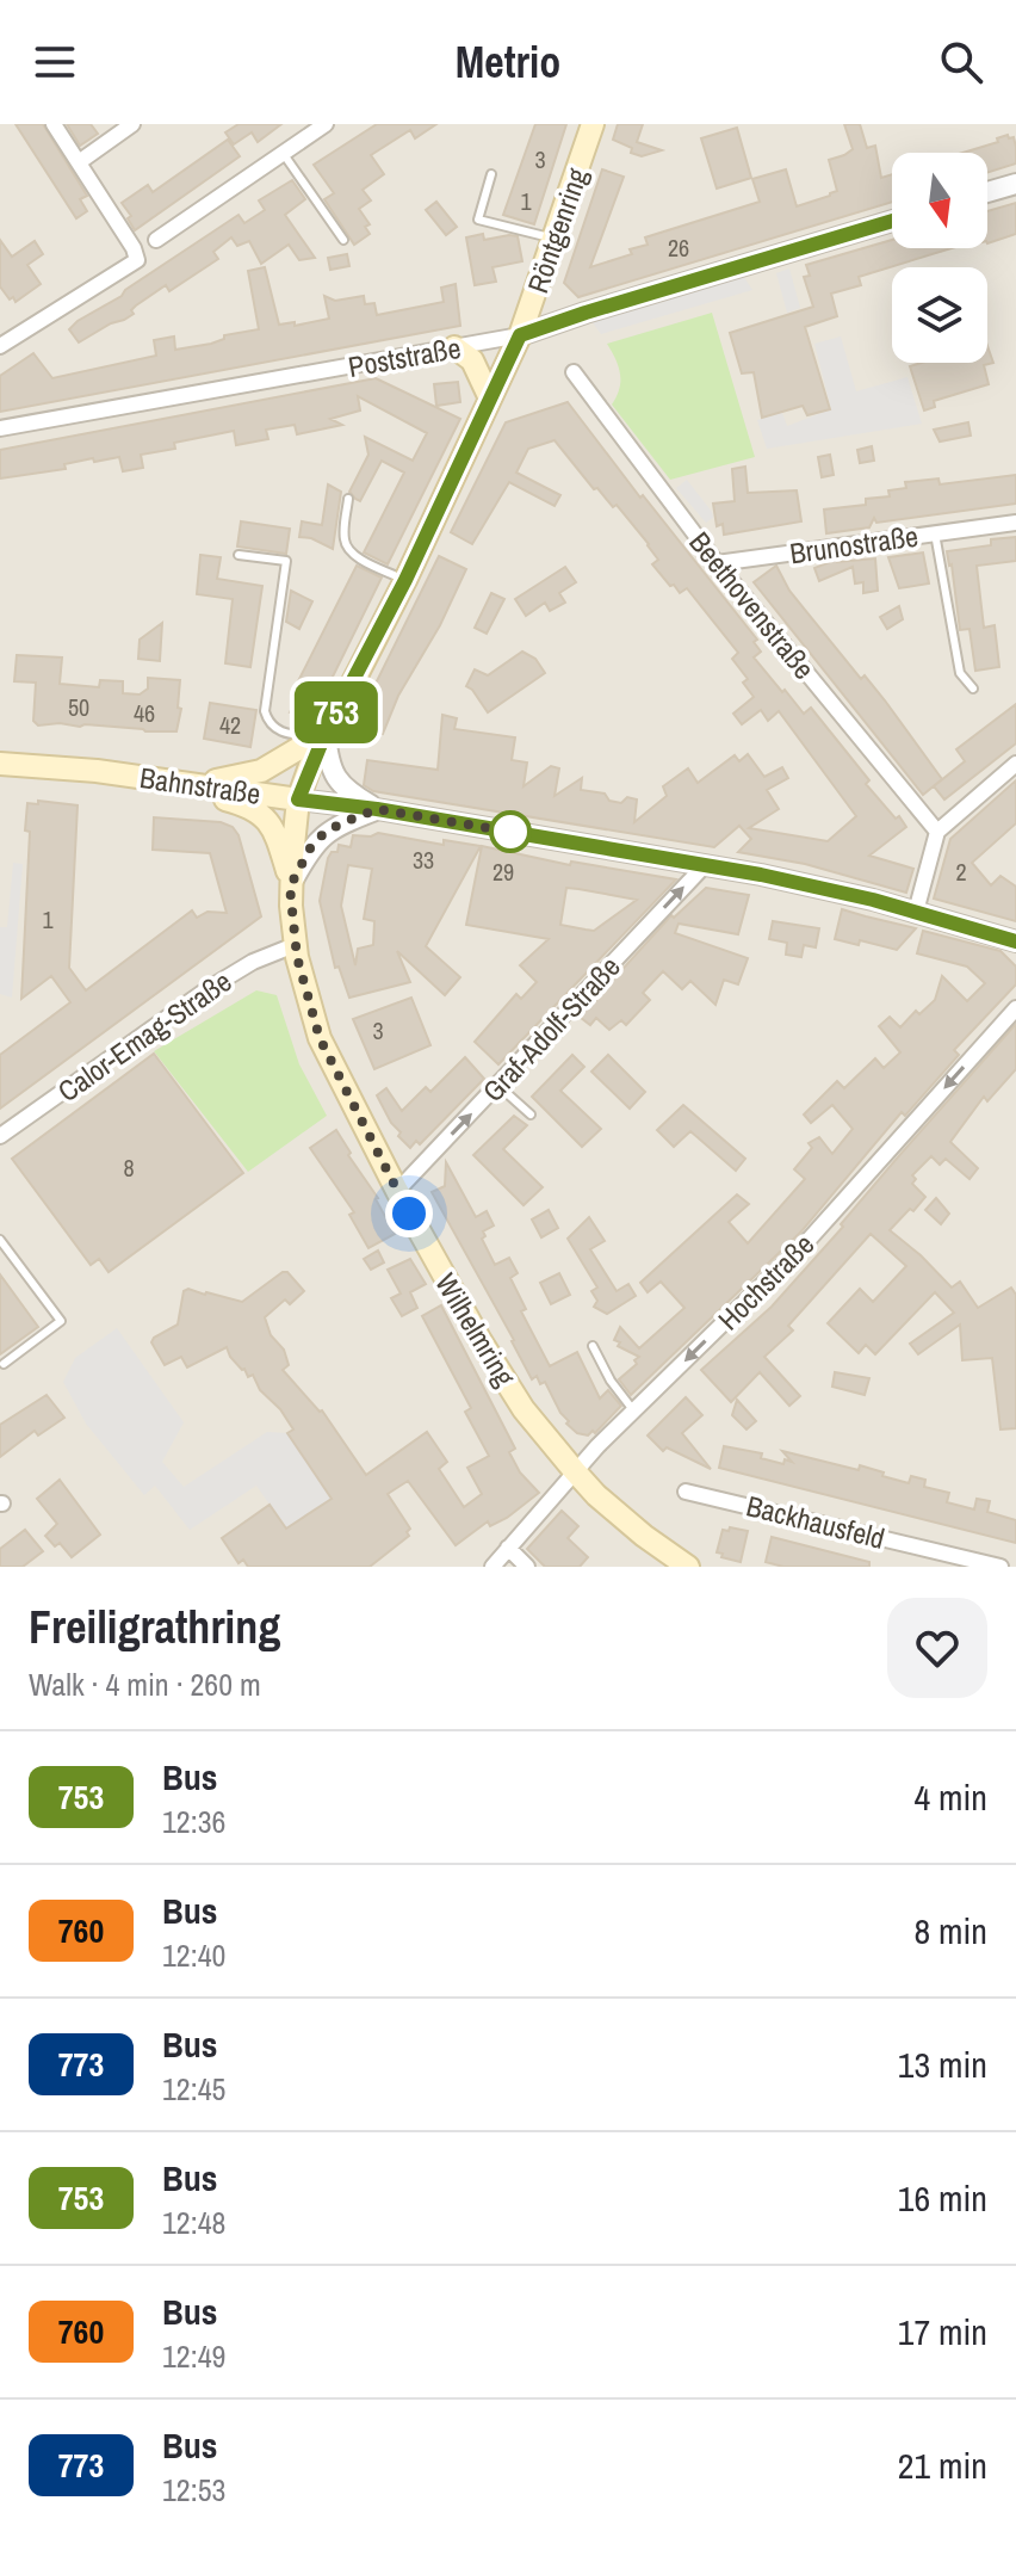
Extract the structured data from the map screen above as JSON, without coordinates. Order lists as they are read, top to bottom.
{
  "streets": {
    "main road": ["Röntgenring", "Bahnstraße", "Wilhelmring"],
    "street": [
      "Poststraße",
      "Brunostraße",
      "Beethovenstraße",
      "Graf-Adolf-Straße",
      "Calor-Emag-Straße",
      "Hochstraße",
      "Backhausfeld"
    ]
  },
  "crossings": [
    ["Röntgenring", "Poststraße"],
    ["Röntgenring", "Wilhelmring"],
    ["Brunostraße", "Beethovenstraße"],
    ["Bahnstraße", "Graf-Adolf-Straße"],
    ["Bahnstraße", "Wilhelmring"],
    ["Graf-Adolf-Straße", "Wilhelmring"],
    ["Calor-Emag-Straße", "Wilhelmring"],
    ["Hochstraße", "Wilhelmring"]
  ],
  "one_way": ["Graf-Adolf-Straße", "Hochstraße"],
  "lines": ["bus line 753"],
  "house_numbers": [
    "3",
    "1",
    "26",
    "50",
    "46",
    "42",
    "33",
    "29",
    "2",
    "1",
    "3",
    "8"
  ],
  "north": "bottom",
  "page": {
    "header": "Metrio",
    "on_map": "753",
    "heading": ["Freiligrathring", "Walk · 4 min · 260 m"],
    "list": [
      {
        "mark": "753",
        "name": "Bus",
        "note": "12:36",
        "value": "4 min"
      },
      {
        "mark": "760",
        "name": "Bus",
        "note": "12:40",
        "value": "8 min"
      },
      {
        "mark": "773",
        "name": "Bus",
        "note": "12:45",
        "value": "13 min"
      },
      {
        "mark": "753",
        "name": "Bus",
        "note": "12:48",
        "value": "16 min"
      },
      {
        "mark": "760",
        "name": "Bus",
        "note": "12:49",
        "value": "17 min"
      },
      {
        "mark": "773",
        "name": "Bus",
        "note": "12:53",
        "value": "21 min"
      }
    ]
  }
}
